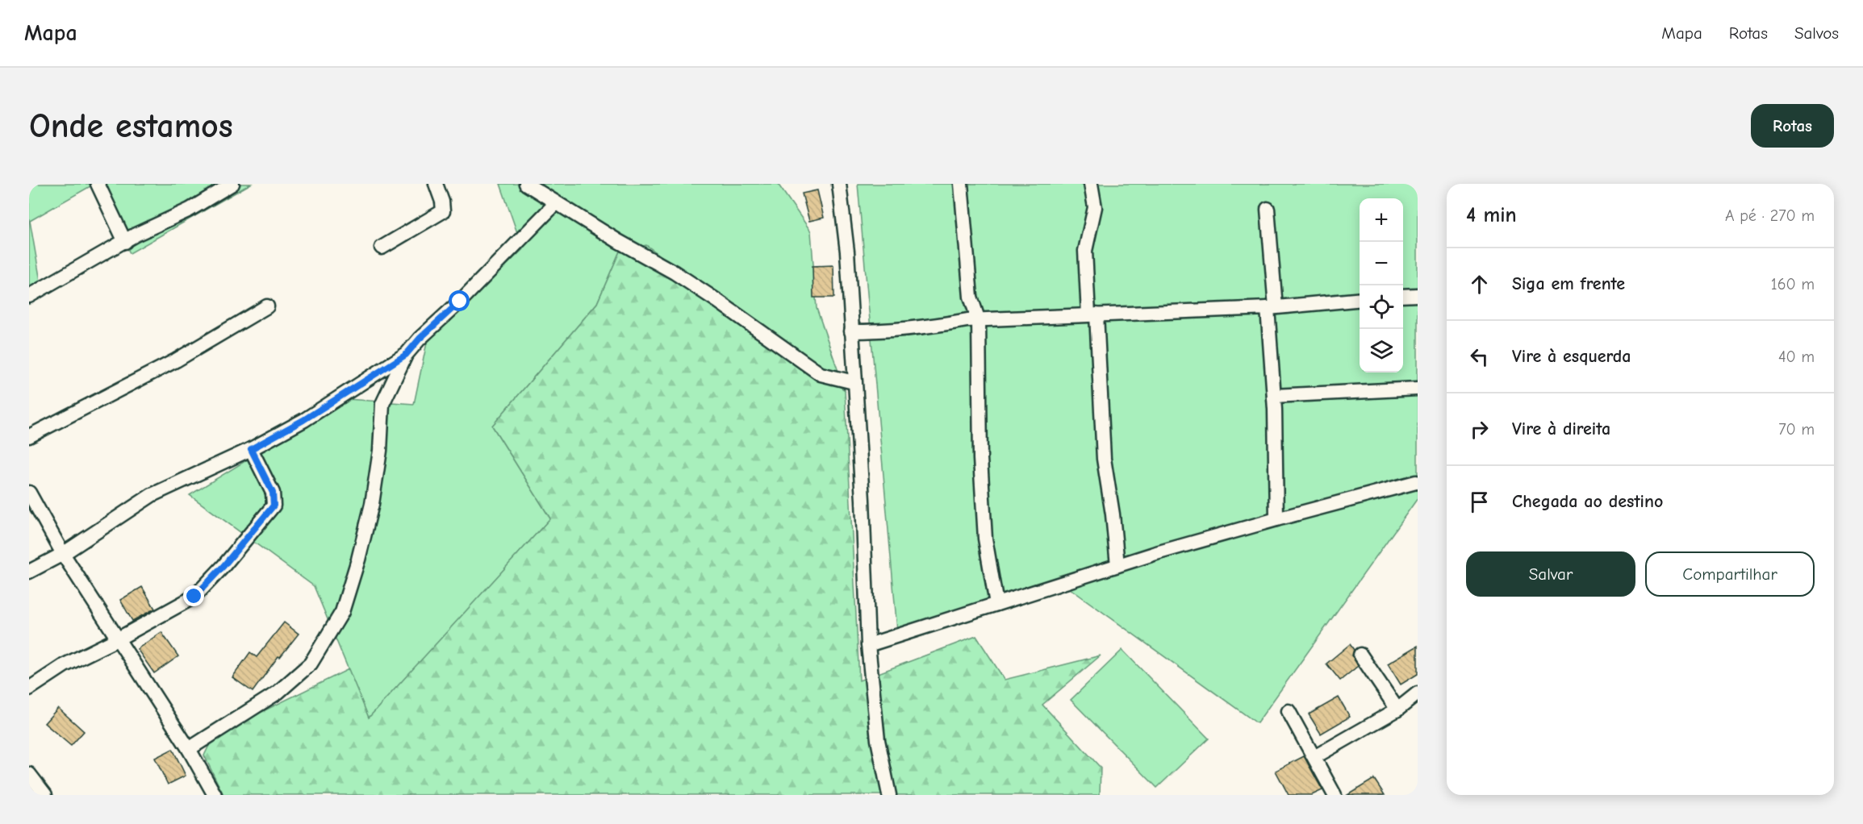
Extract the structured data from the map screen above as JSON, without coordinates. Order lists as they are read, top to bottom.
{
  "page": {
    "header": "Mapa",
    "nav": ["Mapa", "Rotas", "Salvos"],
    "buttons": [
      "Rotas",
      ["Salvar", "Compartilhar"]
    ],
    "title": "Onde estamos",
    "heading": ["4 min", "A pé · 270 m"],
    "map_buttons": ["+", "−"],
    "list": [
      ["Siga em frente", "160 m"],
      ["Vire à esquerda", "40 m"],
      ["Vire à direita", "70 m"],
      "Chegada ao destino"
    ]
  }
}
